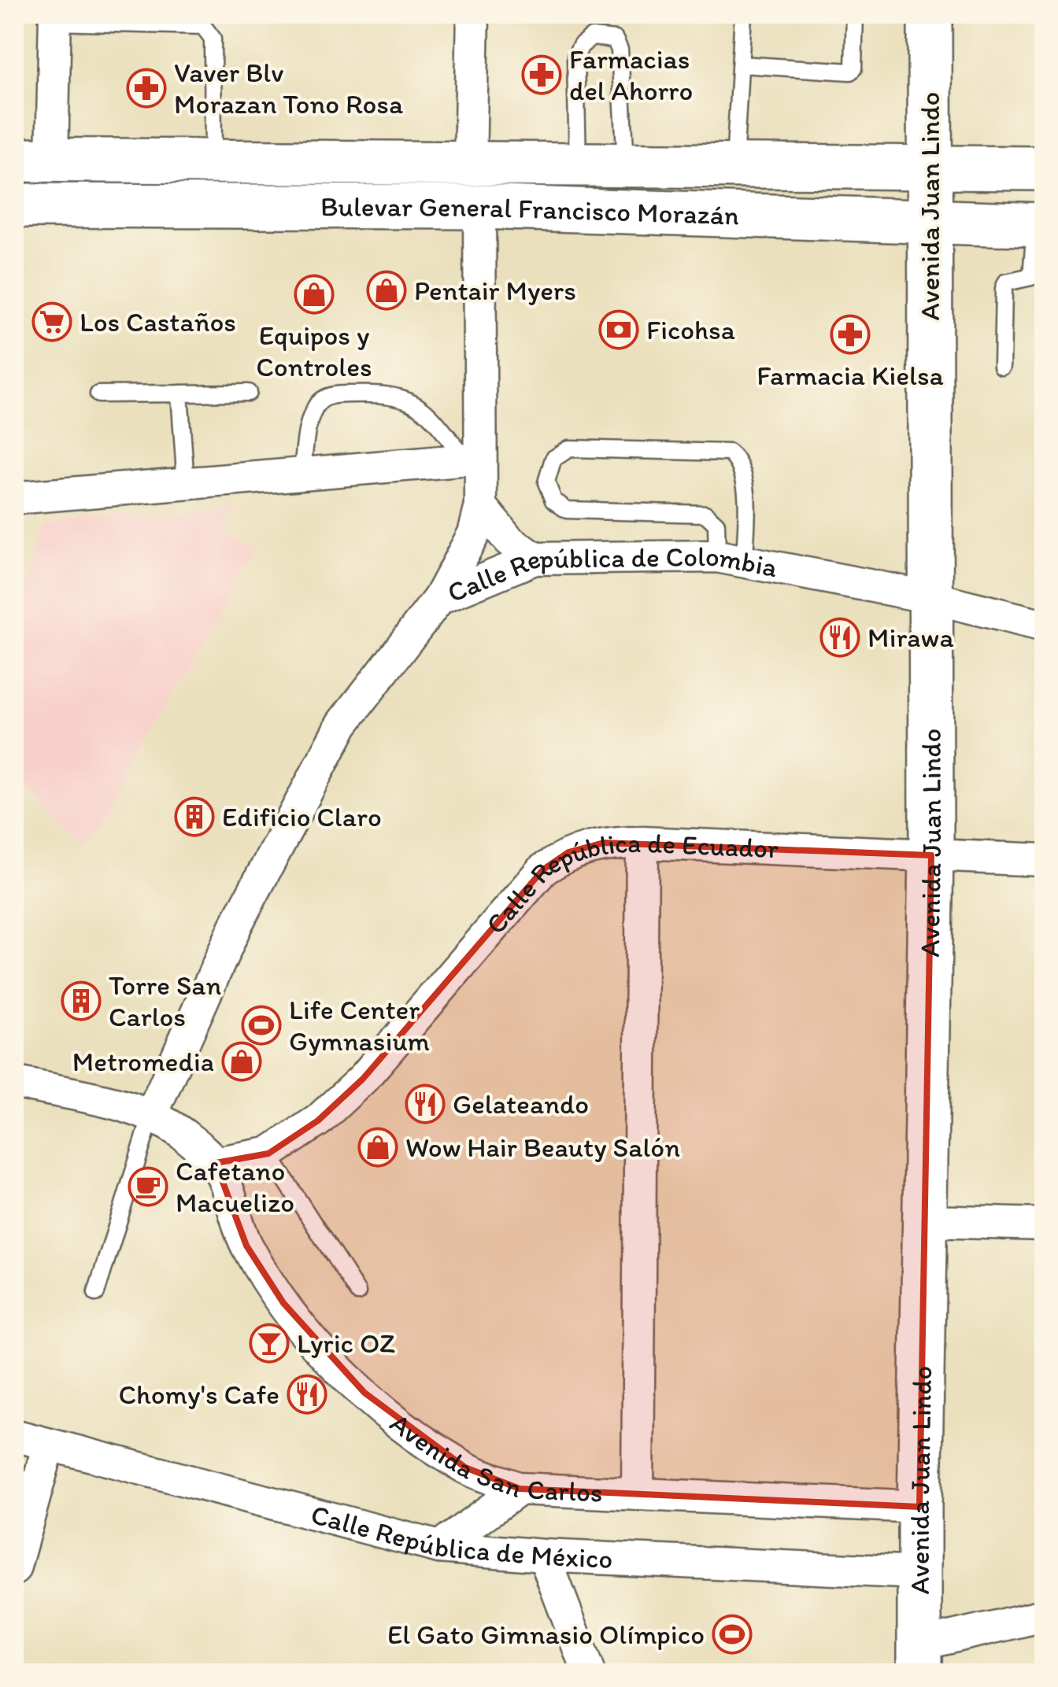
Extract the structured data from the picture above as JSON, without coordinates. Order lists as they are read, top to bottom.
{
  "streets": {
    "main road": ["Avenida Juan Lindo", "Bulevar General Francisco Morazán"],
    "street": [
      "Calle República de Colombia",
      "Calle República de Ecuador",
      "Avenida San Carlos",
      "Calle República de México"
    ]
  },
  "crossings": [
    ["Avenida Juan Lindo", "Bulevar General Francisco Morazán"],
    ["Avenida Juan Lindo", "Calle República de Colombia"],
    ["Avenida Juan Lindo", "Calle República de Ecuador"],
    ["Avenida Juan Lindo", "Avenida San Carlos"],
    ["Avenida Juan Lindo", "Calle República de México"],
    ["Calle República de Ecuador", "Avenida San Carlos"]
  ],
  "places": {
    "pharmacy": ["Farmacias del Ahorro", "Vaver Blv Morazan Tono Rosa", "Farmacia Kielsa"],
    "shop": [
      "Pentair Myers",
      "Equipos y Controles",
      "Metromedia",
      "Wow Hair Beauty Salón"
    ],
    "supermarket": ["Los Castaños"],
    "bank": ["Ficohsa"],
    "restaurant": ["Mirawa", "Gelateando", "Chomy's Cafe"],
    "building": ["Edificio Claro", "Torre San Carlos"],
    "sports": ["Life Center Gymnasium", "El Gato Gimnasio Olímpico"],
    "cafe": ["Cafetano Macuelizo"],
    "bar": ["Lyric OZ"]
  }
}
